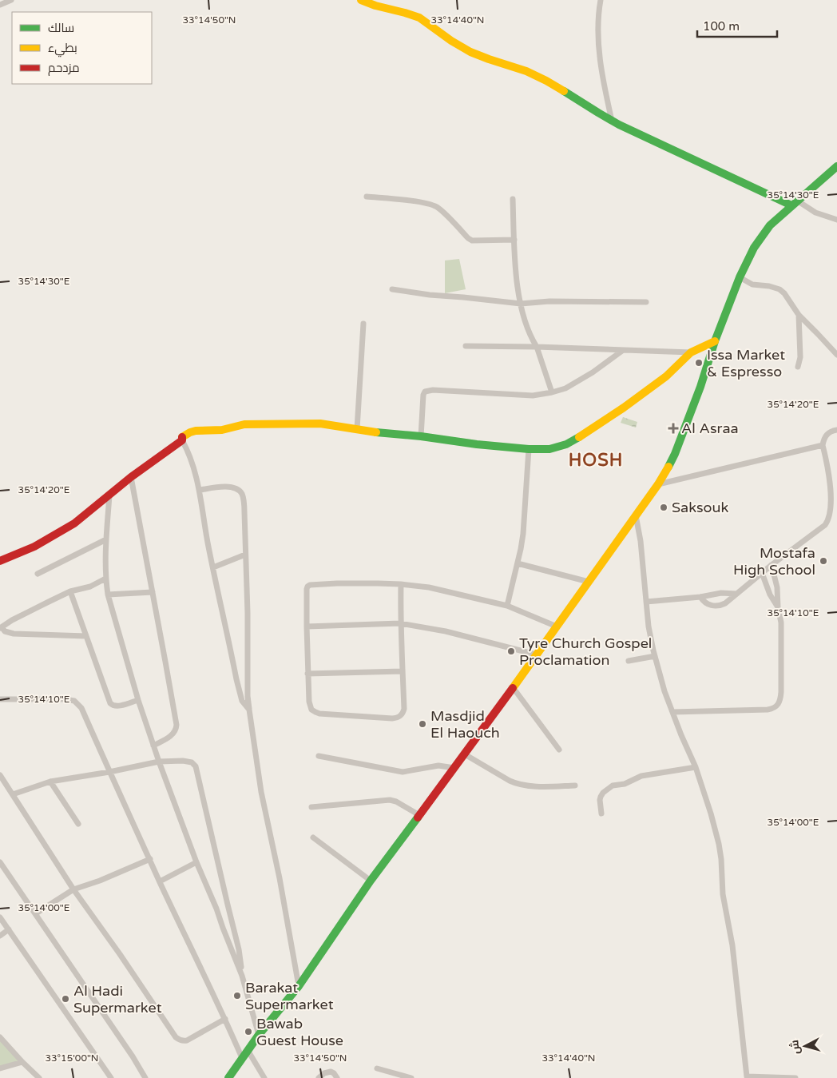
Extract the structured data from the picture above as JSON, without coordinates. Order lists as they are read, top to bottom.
{
  "districts": ["HOSH"],
  "places": {
    "other": [
      "Issa Market & Espresso",
      "Saksouk",
      "Mostafa High School",
      "Tyre Church Gospel Proclamation",
      "Masdjid El Haouch",
      "Barakat Supermarket",
      "Al Hadi Supermarket",
      "Bawab Guest House"
    ],
    "health": ["Al Asraa"]
  },
  "legend": ["سالك", "بطيء", "مزدحم"],
  "scale_bar": "100 m",
  "north": "left",
  "coordinates": [
    "33°14'50\"N",
    "33°14'40\"N",
    "35°14'30\"E",
    "35°14'20\"E",
    "35°14'10\"E",
    "35°14'00\"E",
    "33°15'00\"N"
  ]
}
